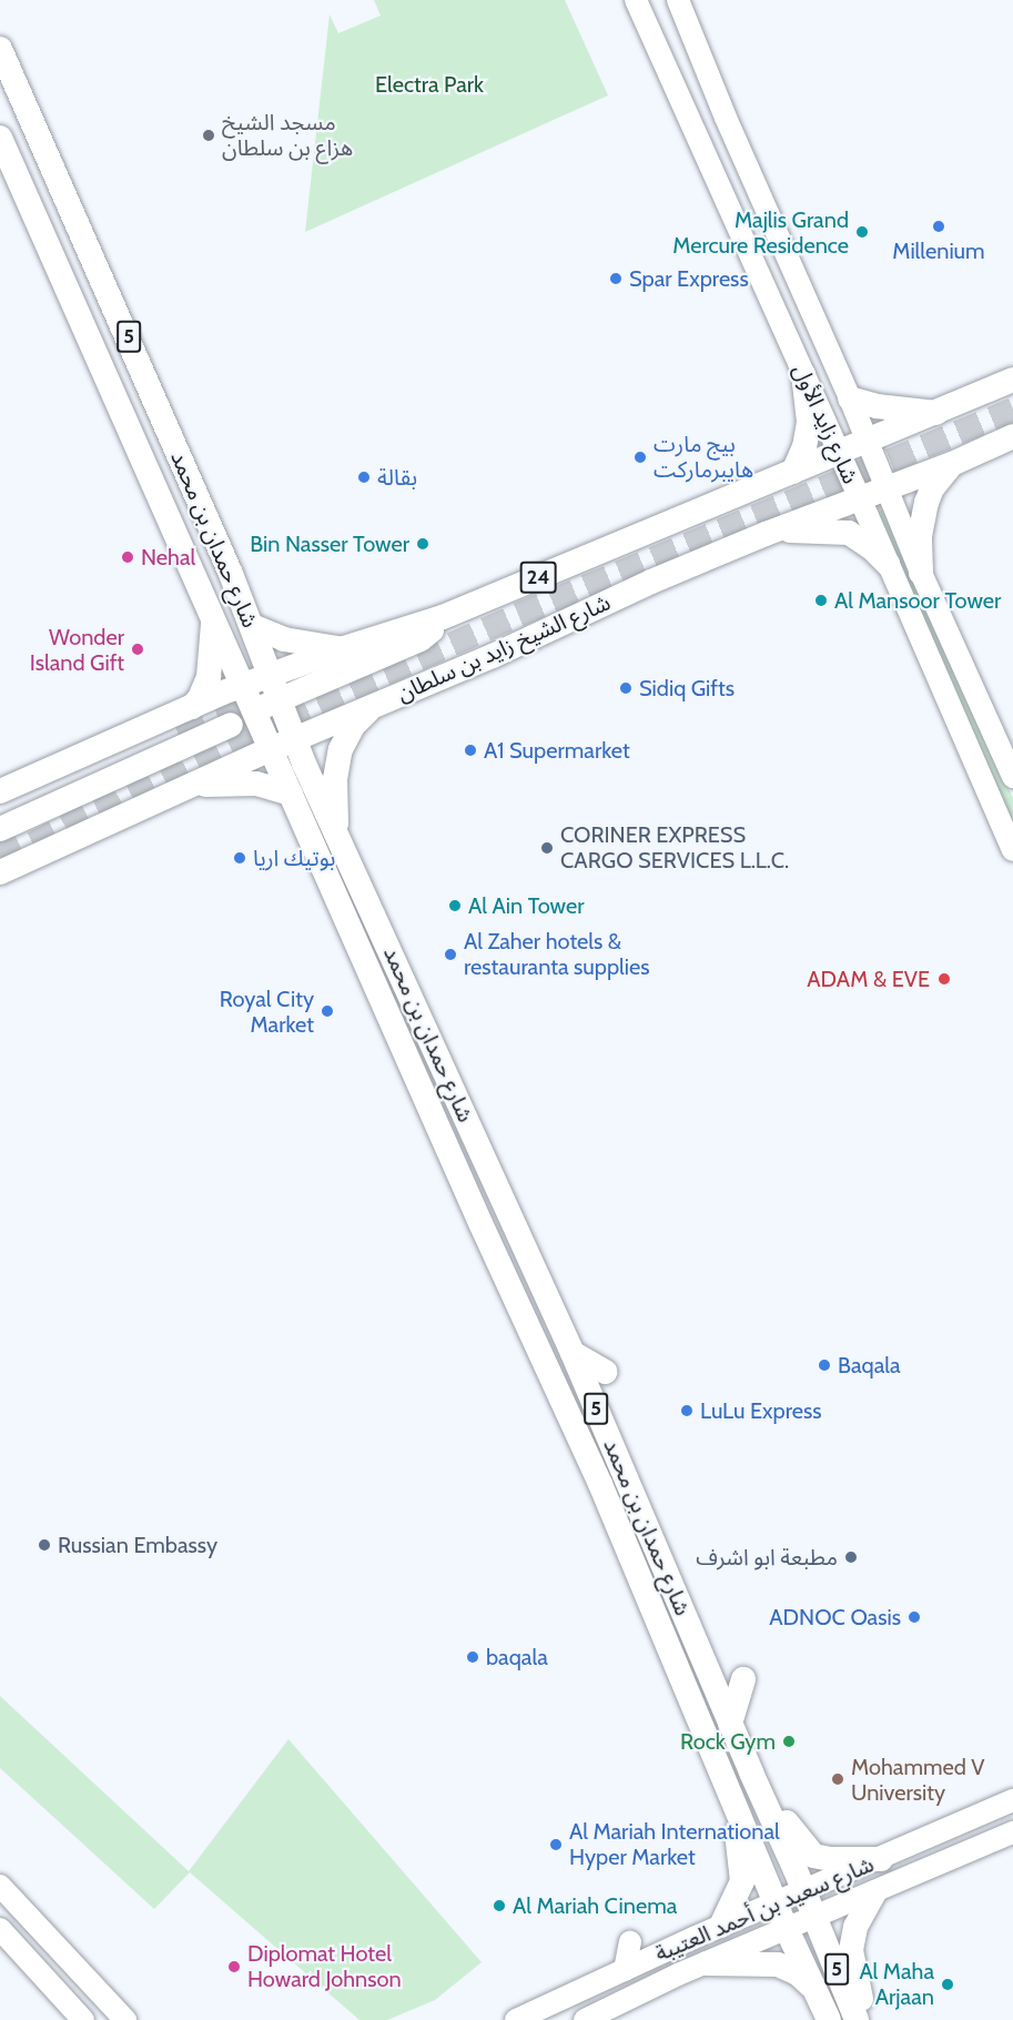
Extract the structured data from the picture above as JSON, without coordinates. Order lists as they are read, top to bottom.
{
  "streets": {
    "main road": [
      "5",
      "شارع زايد الأول",
      "شارع حمدان بن محمد",
      "24",
      "شارع الشيخ زايد بن سلطان",
      "شارع سعيد بن أحمد العتيبة"
    ]
  },
  "crossings": [
    ["شارع زايد الأول", "24"],
    ["شارع زايد الأول", "شارع الشيخ زايد بن سلطان"],
    ["شارع حمدان بن محمد", "24"],
    ["شارع حمدان بن محمد", "شارع الشيخ زايد بن سلطان"],
    ["شارع حمدان بن محمد", "شارع سعيد بن أحمد العتيبة"]
  ],
  "parks": ["Electra Park"],
  "places": [
    "مسجد الشيخ هزاع بن سلطان",
    "Millenium",
    "Majlis Grand Mercure Residence",
    "Spar Express",
    "بيج مارت هايبرماركت",
    "بقالة",
    "Bin Nasser Tower",
    "Nehal",
    "Al Mansoor Tower",
    "Wonder Island Gift",
    "Sidiq Gifts",
    "A1 Supermarket",
    "CORINER EXPRESS CARGO SERVICES L.L.C.",
    "بوتيك اريا",
    "Al Ain Tower",
    "Al Zaher hotels & restauranta supplies",
    "ADAM & EVE",
    "Royal City Market",
    "Baqala",
    "LuLu Express",
    "Russian Embassy",
    "مطبعة ابو اشرف",
    "ADNOC Oasis",
    "baqala",
    "Rock Gym",
    "Mohammed V University",
    "Al Mariah International Hyper Market",
    "Al Mariah Cinema",
    "Diplomat Hotel Howard Johnson",
    "Al Maha Arjaan"
  ]
}
